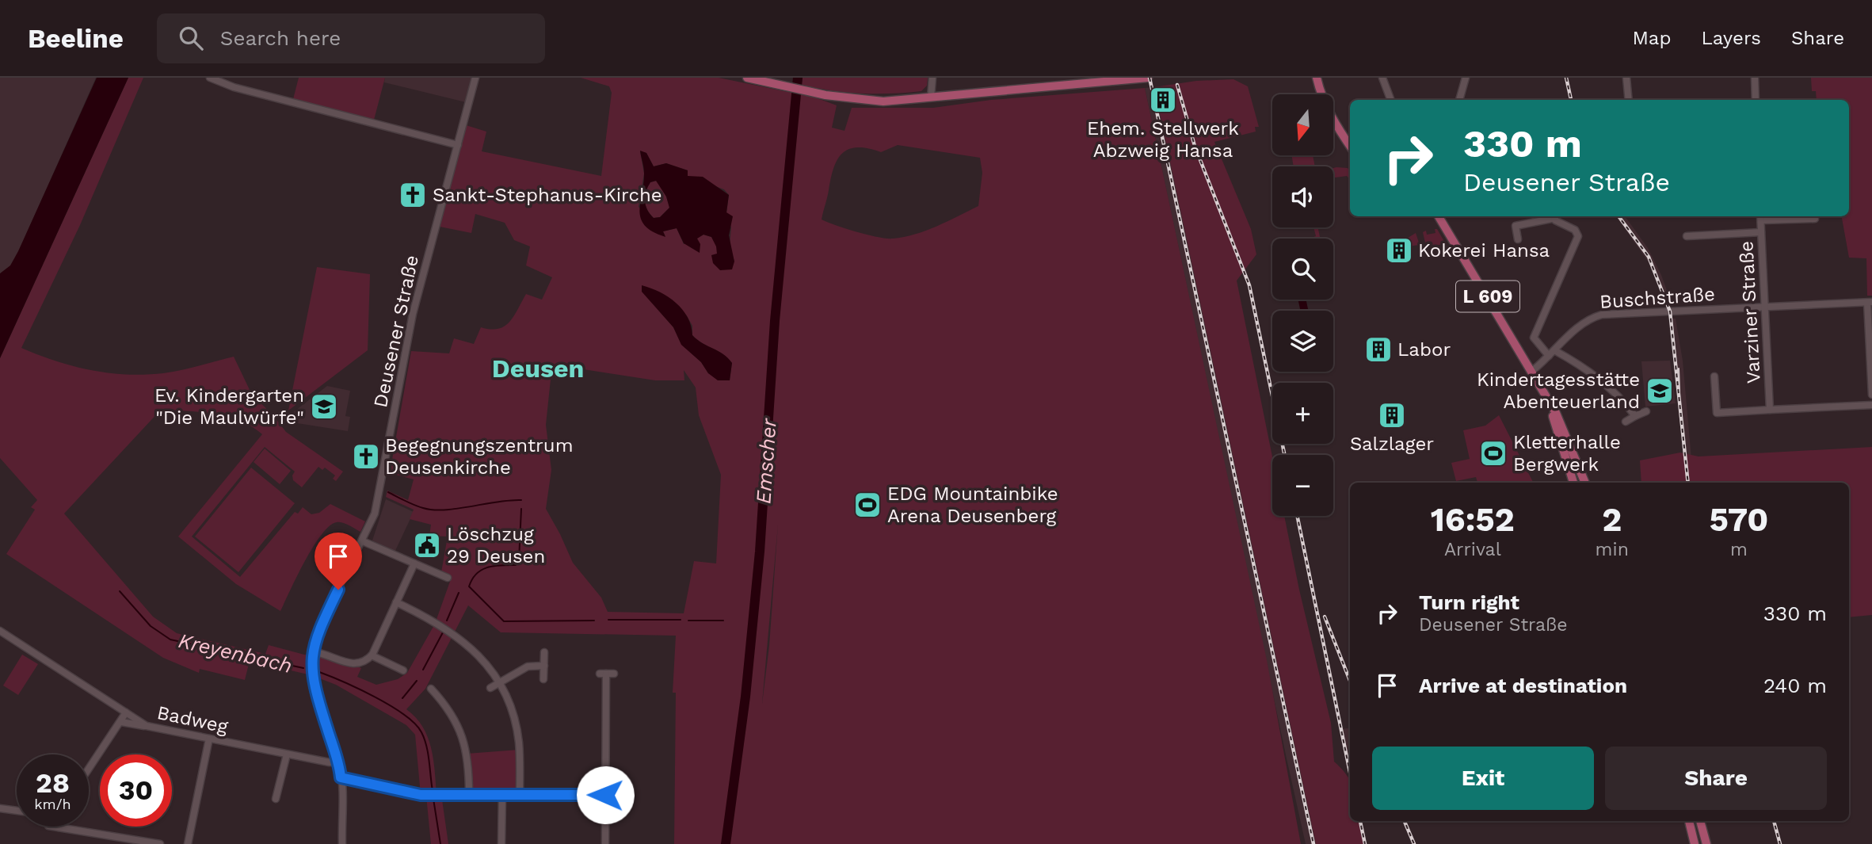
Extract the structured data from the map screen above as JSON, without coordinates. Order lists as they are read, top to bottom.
{
  "streets": {
    "main road": ["L 609"],
    "street": [
      "Buschstraße",
      "Varziner Straße",
      "Deusener Straße",
      "Badweg"
    ]
  },
  "crossings": [
    ["L 609", "Buschstraße"],
    ["Buschstraße", "Varziner Straße"],
    ["Deusener Straße", "Badweg"]
  ],
  "districts": ["Deusen"],
  "water": ["Emscher", "Kreyenbach"],
  "places": {
    "building": [
      "Ehem. Stellwerk Abzweig Hansa",
      "Kokerei Hansa",
      "Labor",
      "Salzlager"
    ],
    "church": ["Sankt-Stephanus-Kirche", "Begegnungszentrum Deusenkirche"],
    "school or university": ["Kindertagesstätte Abenteuerland", "Ev. Kindergarten \"Die Maulwürfe\""],
    "sports": ["Kletterhalle Bergwerk", "EDG Mountainbike Arena Deusenberg"],
    "public building": ["Löschzug 29 Deusen"]
  },
  "north": "bottom",
  "page": {
    "header": "Beeline",
    "search": "Search here",
    "nav": ["Map", "Layers", "Share"],
    "map_buttons": ["+", "−"],
    "turn": ["330 m", "Deusener Straße"],
    "eta": [
      "16:52",
      "Arrival",
      "2",
      "min",
      "570",
      "m"
    ],
    "list": [
      {
        "name": "Turn right",
        "note": "Deusener Straße",
        "value": "330 m"
      },
      {
        "name": "Arrive at destination",
        "value": "240 m"
      }
    ],
    "buttons": ["Exit", "Share"],
    "speed": "28 km/h",
    "limit": "30"
  }
}
